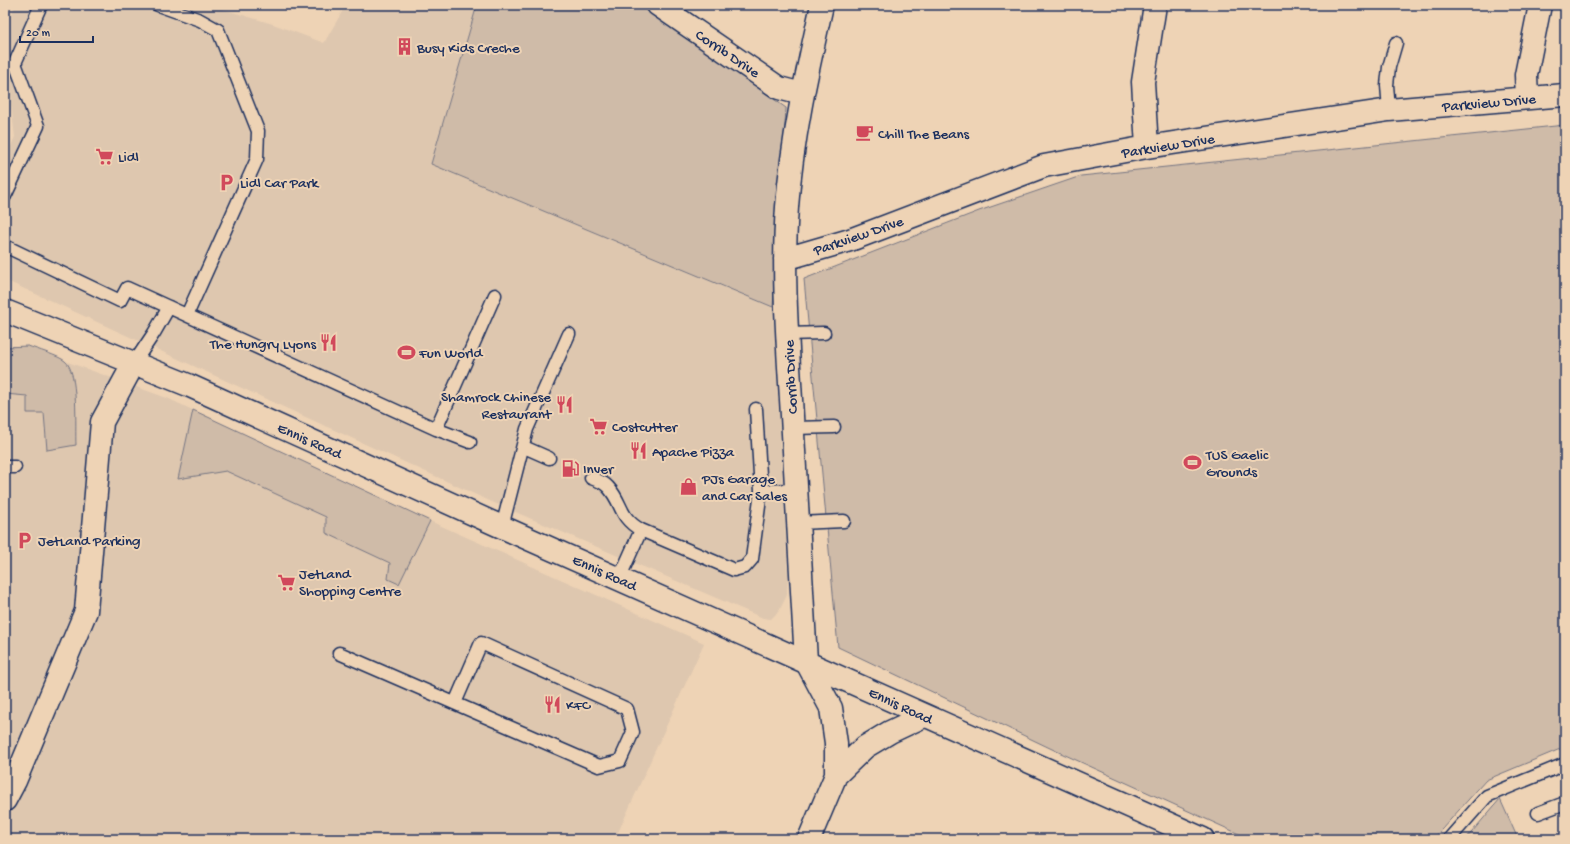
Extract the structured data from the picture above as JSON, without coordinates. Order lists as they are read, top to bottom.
{
  "streets": {
    "street": ["Corrib Drive", "Parkview Drive", "Ennis Road"]
  },
  "crossings": [
    ["Corrib Drive", "Parkview Drive"],
    ["Corrib Drive", "Ennis Road"]
  ],
  "places": {
    "building": ["Busy Kids Creche"],
    "cafe": ["Chill The Beans"],
    "supermarket": ["Lidl", "Costcutter", "JetLand Shopping Centre"],
    "parking": ["Lidl Car Park", "JetLand Parking"],
    "restaurant": [
      "The Hungry Lyons",
      "Shamrock Chinese Restaurant",
      "Apache Pizza",
      "KFC"
    ],
    "sports": ["Fun World", "TUS Gaelic Grounds"],
    "fuel station": ["Inver"],
    "shop": ["PJs Garage and Car Sales"]
  },
  "scale_bar": "20 m"
}
